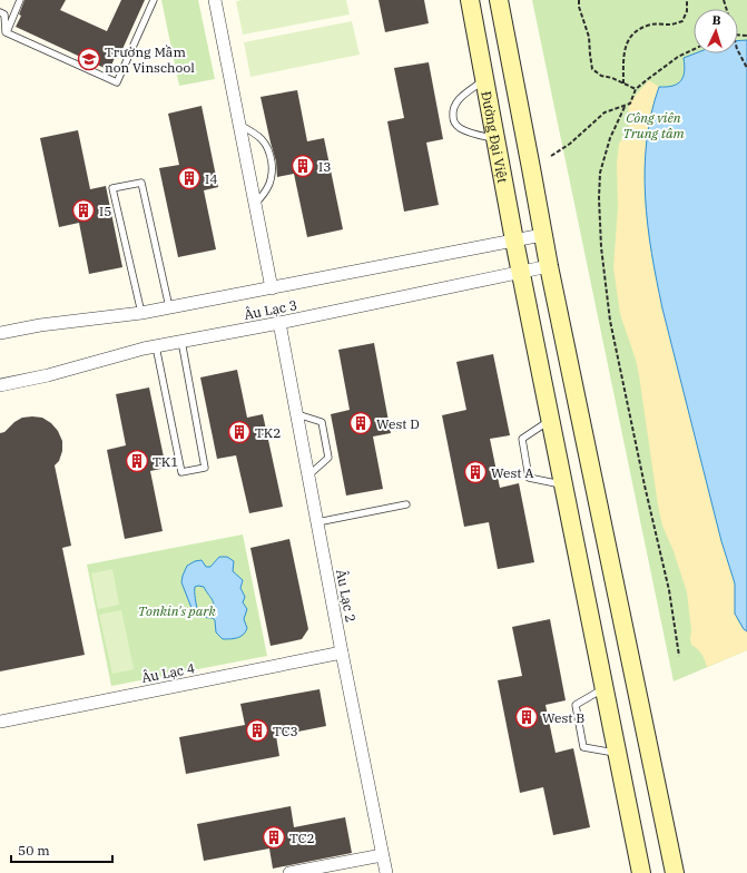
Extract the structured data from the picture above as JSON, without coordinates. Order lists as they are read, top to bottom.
{
  "streets": {
    "street": [
      "Đường Đại Việt",
      "Âu Lạc 3",
      "Âu Lạc 2",
      "Âu Lạc 4"
    ]
  },
  "crossings": [
    ["Đường Đại Việt", "Âu Lạc 3"],
    ["Âu Lạc 3", "Âu Lạc 2"],
    ["Âu Lạc 2", "Âu Lạc 4"]
  ],
  "parks": ["Công viên Trung tâm", "Tonkin's park"],
  "places": {
    "school or university": ["Trường Mầm non Vinschool"],
    "building": [
      "I3",
      "I4",
      "I5",
      "West D",
      "TK2",
      "TK1",
      "West A",
      "West B",
      "TC3",
      "TC2"
    ]
  },
  "scale_bar": "50 m",
  "north": "top"
}
